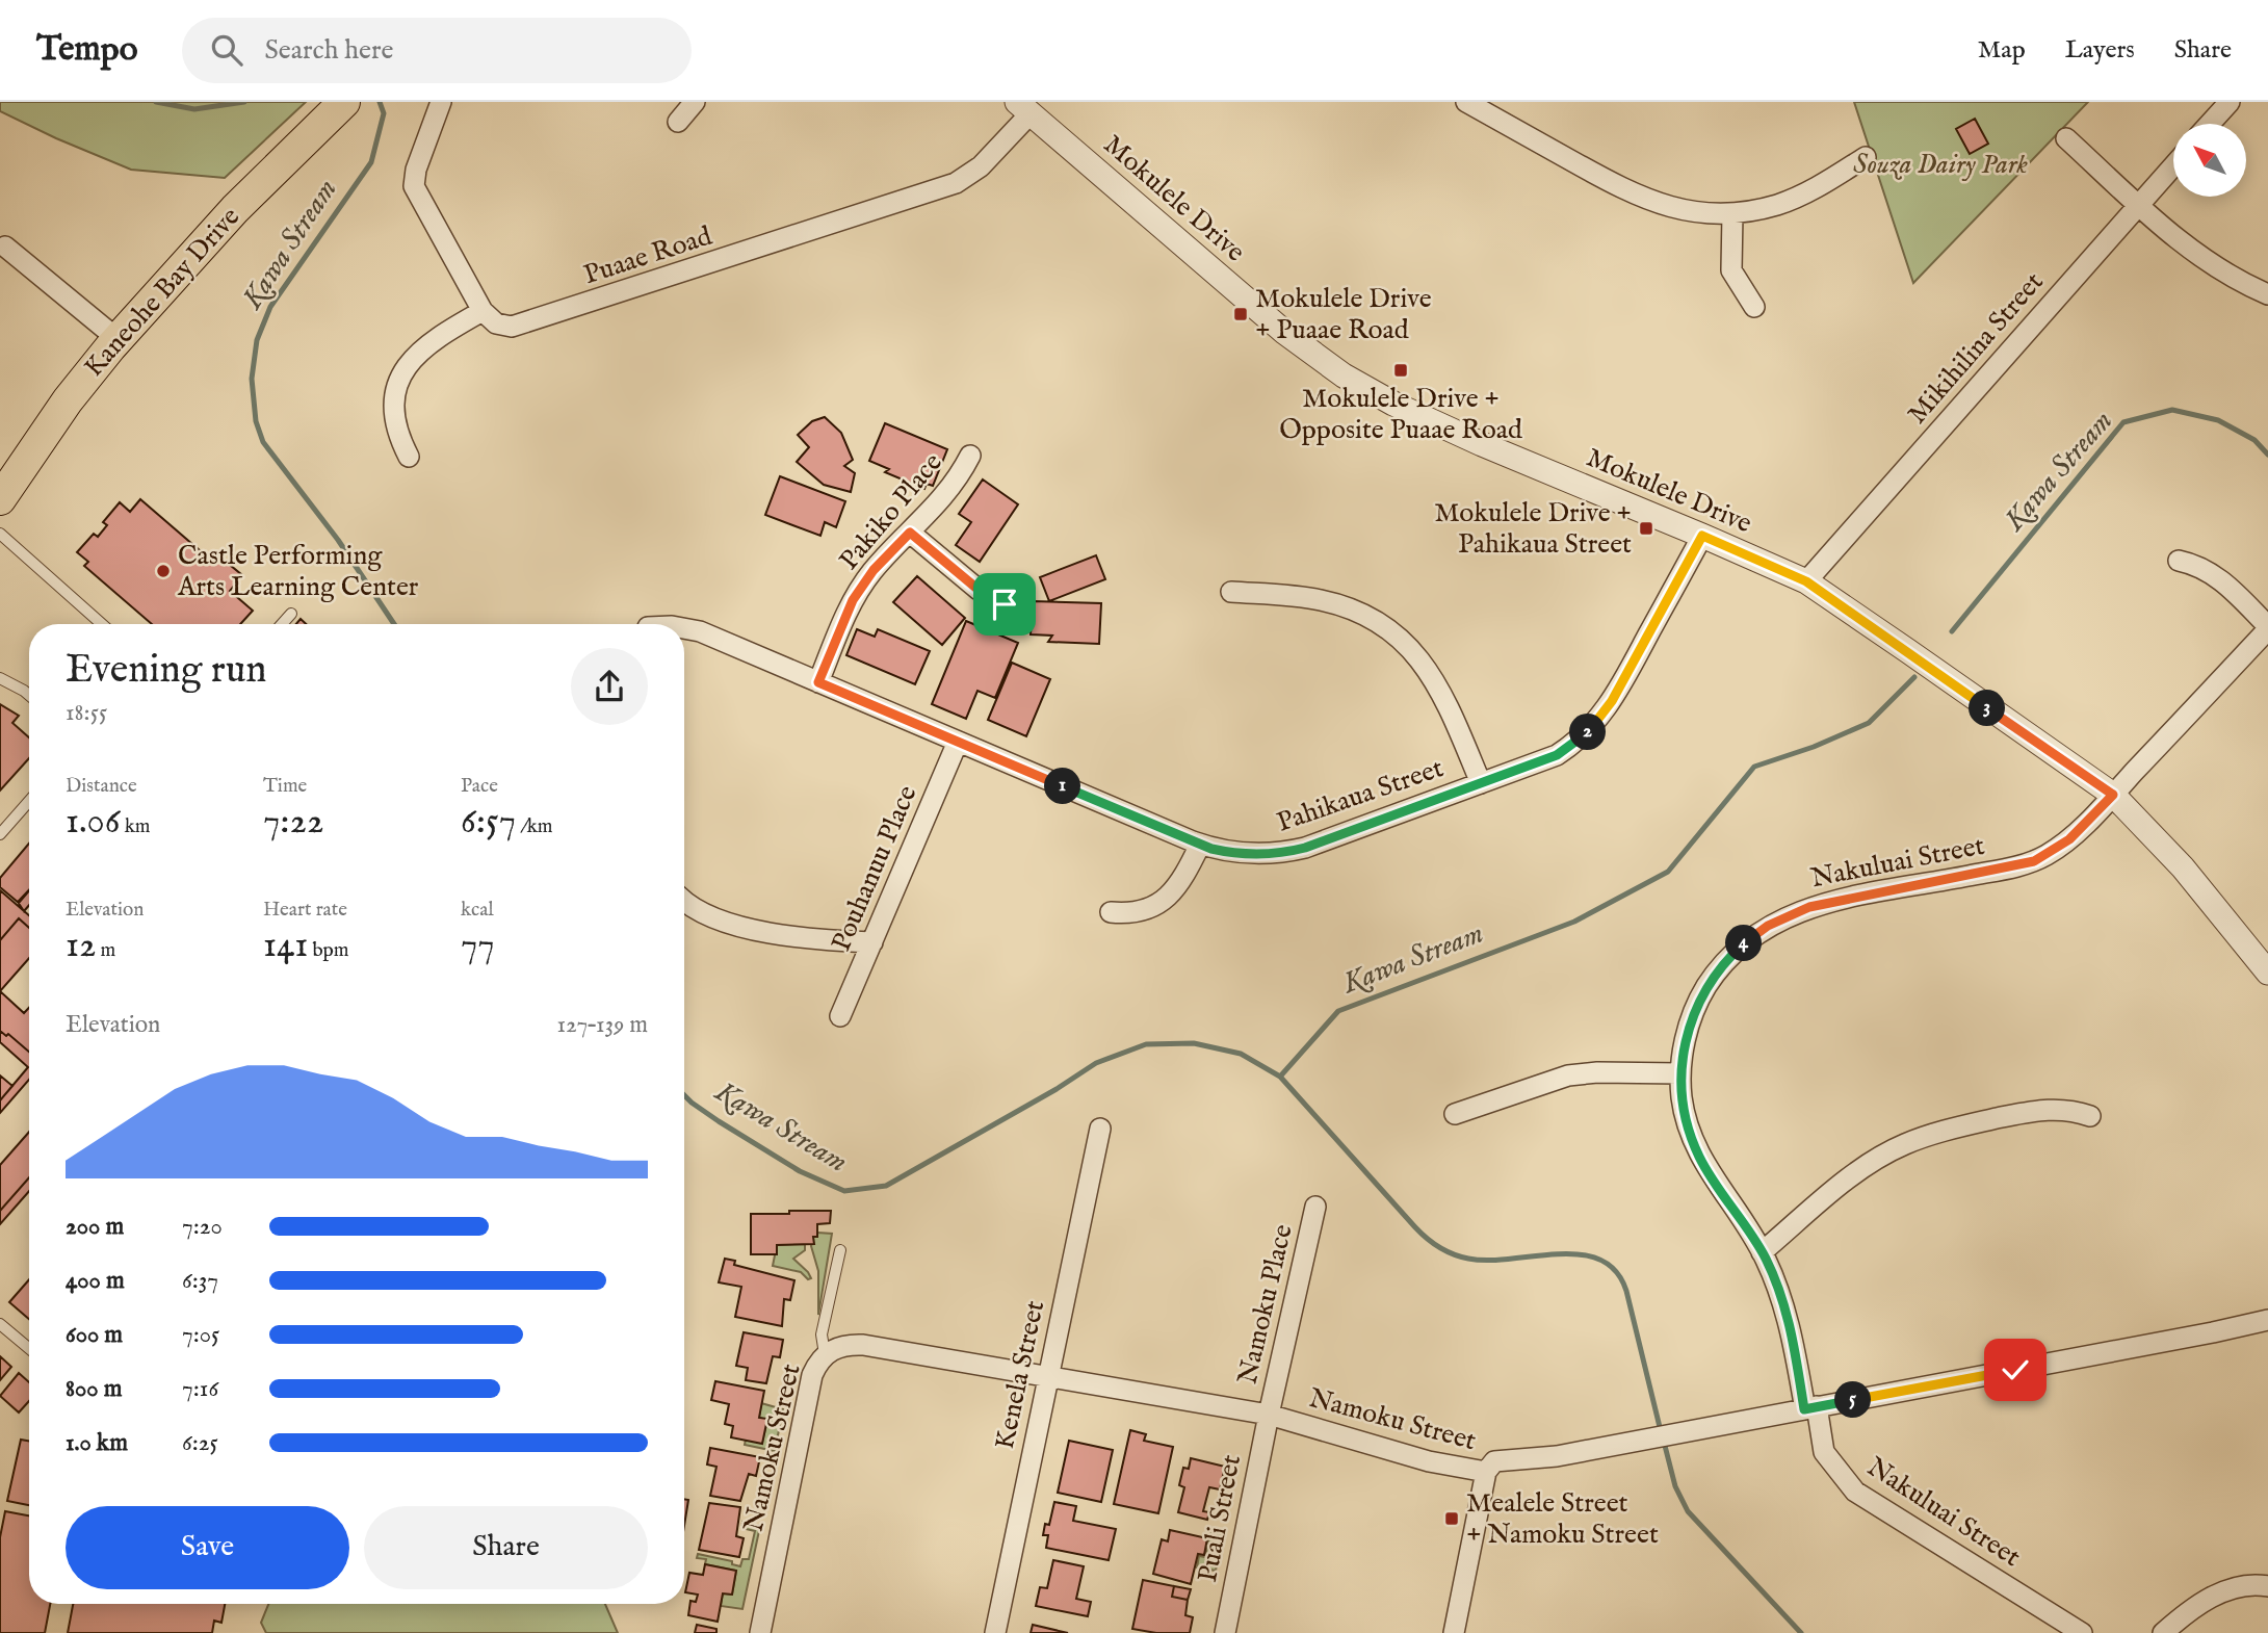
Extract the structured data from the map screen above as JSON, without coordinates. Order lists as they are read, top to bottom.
{
  "streets": {
    "main road": ["Kaneohe Bay Drive"],
    "street": [
      "Mokulele Drive",
      "Puaae Road",
      "Mikihilina Street",
      "Pakiko Place",
      "Pahikaua Street",
      "Nakuluai Street",
      "Pouhanuu Place",
      "Namoku Place",
      "Kenela Street",
      "Namoku Street",
      "Puali Street"
    ]
  },
  "crossings": [
    ["Mokulele Drive", "Puaae Road"],
    ["Mokulele Drive", "Mikihilina Street"],
    ["Mokulele Drive", "Pahikaua Street"],
    ["Mokulele Drive", "Nakuluai Street"],
    ["Pakiko Place", "Pahikaua Street"],
    ["Pahikaua Street", "Pouhanuu Place"],
    ["Nakuluai Street", "Namoku Street"],
    ["Namoku Place", "Namoku Street"],
    ["Namoku Place", "Puali Street"],
    ["Kenela Street", "Namoku Street"],
    ["Namoku Street", "Puali Street"]
  ],
  "water": ["Kawa Stream"],
  "parks": ["Souza Dairy Park"],
  "places": {
    "transit": [
      "Mokulele Drive + Puaae Road",
      "Mokulele Drive + Opposite Puaae Road",
      "Mokulele Drive + Pahikaua Street",
      "Mealele Street + Namoku Street"
    ],
    "other": ["Castle Performing Arts Learning Center"]
  },
  "north": "top left",
  "page": {
    "header": "Tempo",
    "search": "Search here",
    "nav": ["Map", "Layers", "Share"],
    "heading": ["Evening run", "18:55"],
    "pins": [
      "3",
      "2",
      "1",
      "4",
      "5"
    ],
    "stats": [
      ["Distance", "1.06 km"],
      ["Time", "7:22"],
      ["Pace", "6:57 /km"],
      ["Elevation", "12 m"],
      ["Heart rate", "141 bpm"],
      ["kcal", "77"]
    ],
    "chart": ["Elevation", "127–139 m"],
    "list": [
      {
        "name": "200 m",
        "note": "7:20"
      },
      {
        "name": "400 m",
        "note": "6:37"
      },
      {
        "name": "600 m",
        "note": "7:05"
      },
      {
        "name": "800 m",
        "note": "7:16"
      },
      {
        "name": "1.0 km",
        "note": "6:25"
      }
    ],
    "buttons": ["Save", "Share"]
  }
}
